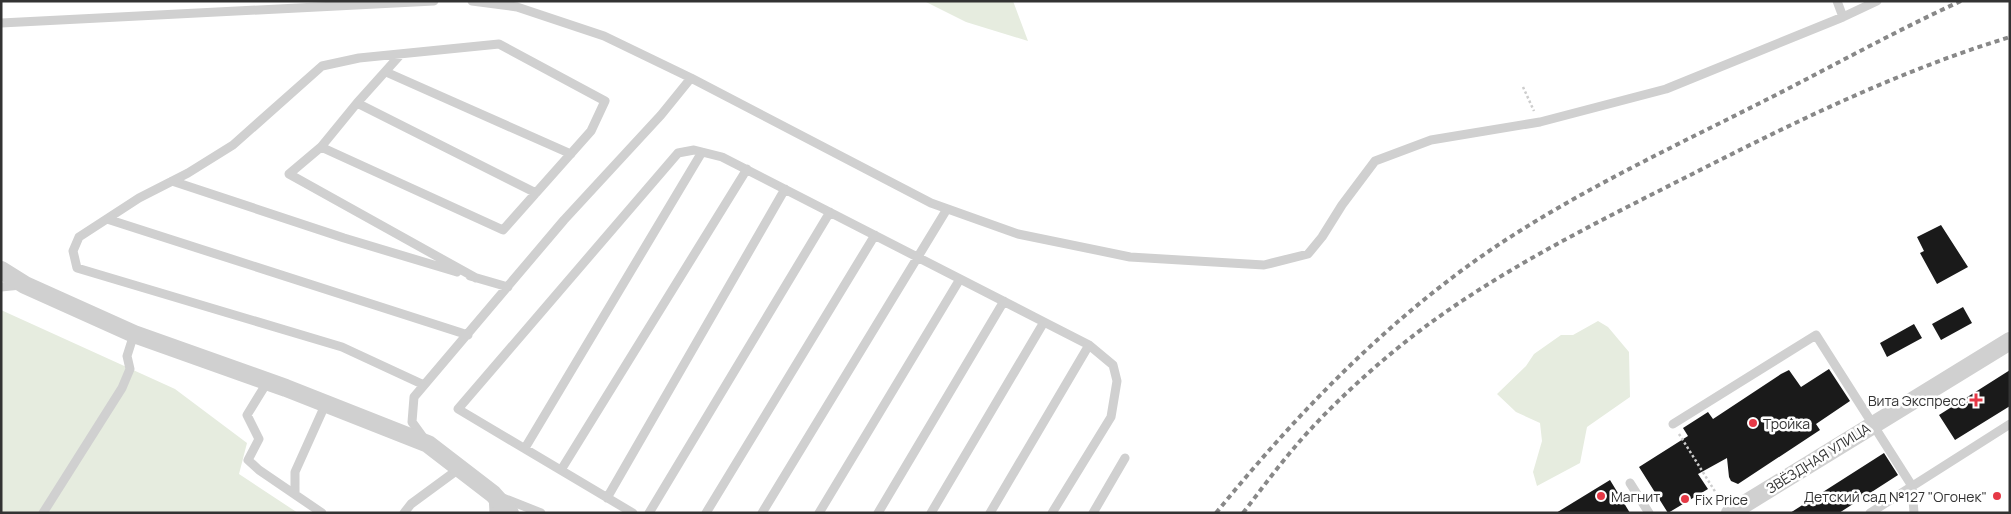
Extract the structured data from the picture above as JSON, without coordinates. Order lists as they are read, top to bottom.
{
  "streets": {
    "street": ["ЗВЁЗДНАЯ УЛИЦА"]
  },
  "places": {
    "health": ["Вита Экспресс"],
    "other": [
      "Тройка",
      "Магнит",
      "Детский сад №127 \"Огонек\"",
      "Fix Price"
    ]
  }
}
